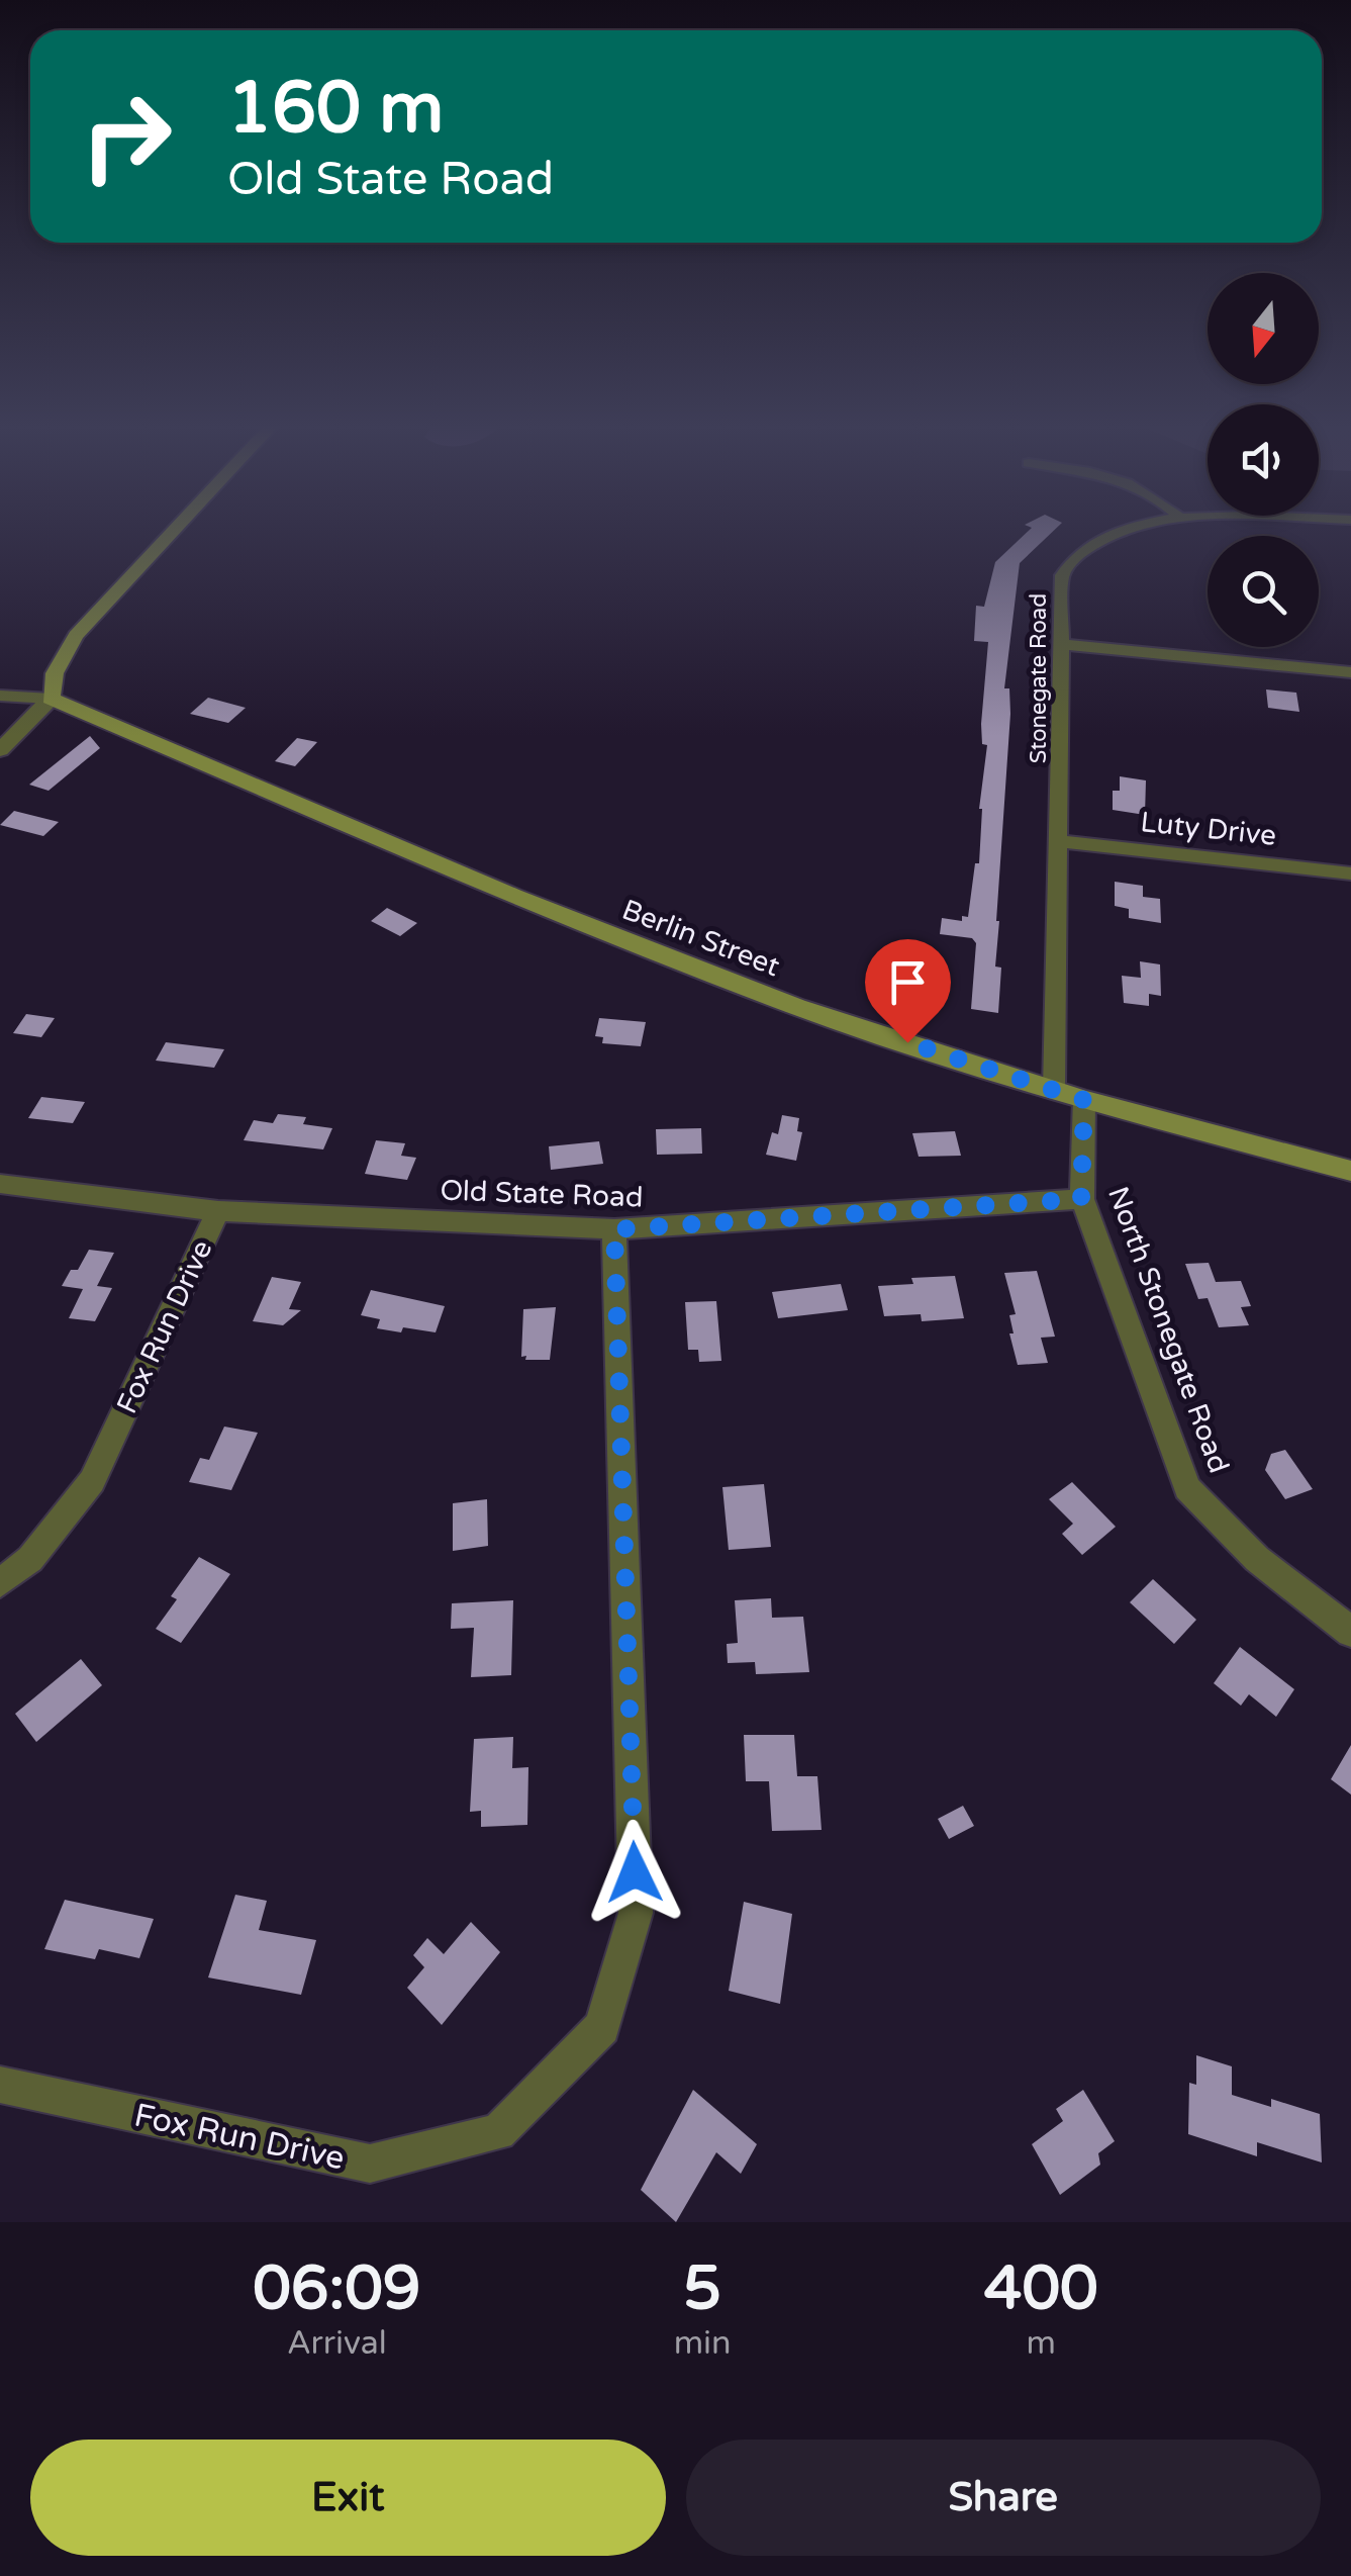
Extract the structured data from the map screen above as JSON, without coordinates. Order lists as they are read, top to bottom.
{
  "streets": {
    "main road": ["Berlin Street"],
    "street": [
      "Stonegate Road",
      "Luty Drive",
      "Old State Road",
      "Fox Run Drive",
      "North Stonegate Road"
    ]
  },
  "crossings": [
    ["Stonegate Road", "Luty Drive"],
    ["Stonegate Road", "Berlin Street"],
    ["Berlin Street", "North Stonegate Road"],
    ["Old State Road", "Fox Run Drive"],
    ["Old State Road", "North Stonegate Road"]
  ],
  "north": "bottom",
  "page": {
    "turn": ["160 m", "Old State Road"],
    "eta": [
      "06:09",
      "Arrival",
      "5",
      "min",
      "400",
      "m"
    ],
    "buttons": ["Exit", "Share"]
  }
}
